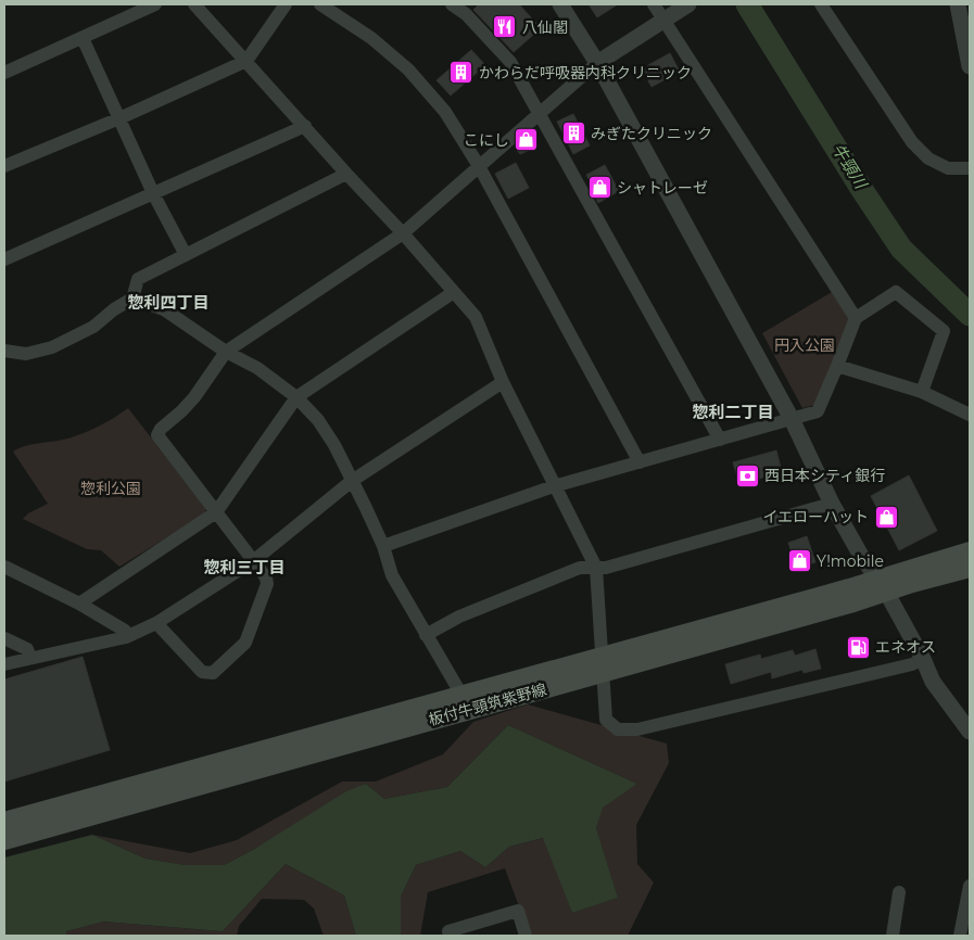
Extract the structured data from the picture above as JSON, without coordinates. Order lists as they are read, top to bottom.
{
  "streets": {
    "main road": ["板付牛頸筑紫野線"]
  },
  "districts": ["惣利四丁目", "惣利二丁目", "惣利三丁目"],
  "water": ["牛頸川"],
  "parks": ["円入公園", "惣利公園"],
  "places": {
    "restaurant": ["八仙閣"],
    "building": ["かわらだ呼吸器内科クリニック", "みぎたクリニック"],
    "shop": [
      "こにし",
      "シャトレーゼ",
      "イエローハット",
      "Y!mobile"
    ],
    "bank": ["西日本シティ銀行"],
    "fuel station": ["エネオス"]
  }
}
